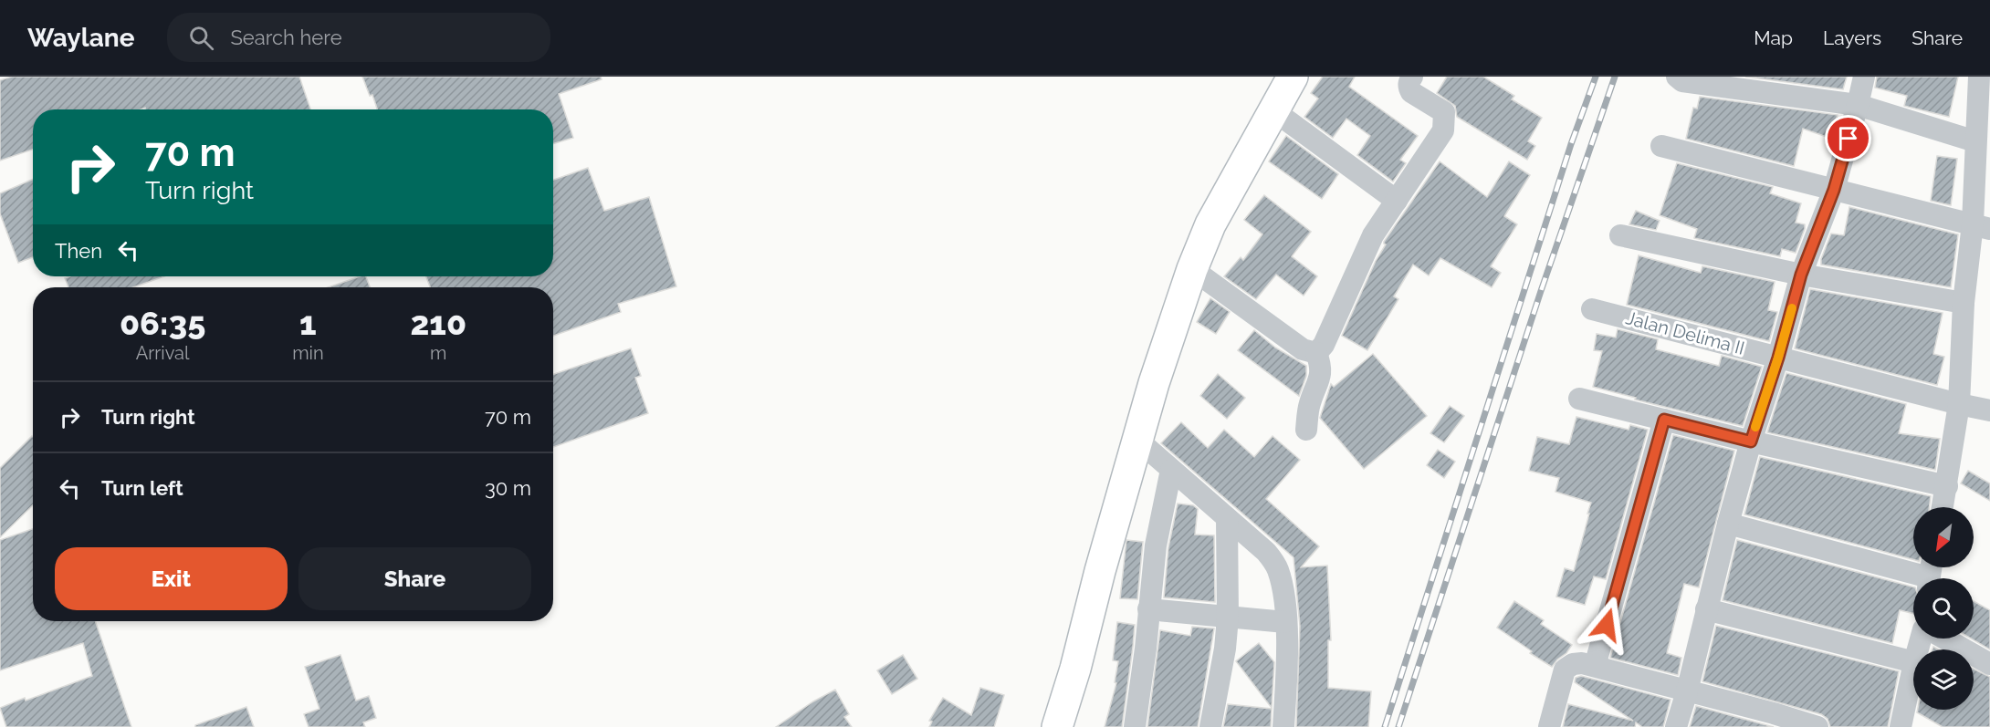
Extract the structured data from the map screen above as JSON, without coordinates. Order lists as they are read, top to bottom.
{
  "streets": {
    "street": ["Jalan Delima II"]
  },
  "north": "bottom left",
  "page": {
    "header": "Waylane",
    "search": "Search here",
    "nav": ["Map", "Layers", "Share"],
    "turn": ["70 m", "Turn right"],
    "then": "Then",
    "eta": [
      "06:35",
      "Arrival",
      "1",
      "min",
      "210",
      "m"
    ],
    "list": [
      {
        "name": "Turn right",
        "value": "70 m"
      },
      {
        "name": "Turn left",
        "value": "30 m"
      }
    ],
    "buttons": ["Exit", "Share"]
  }
}
